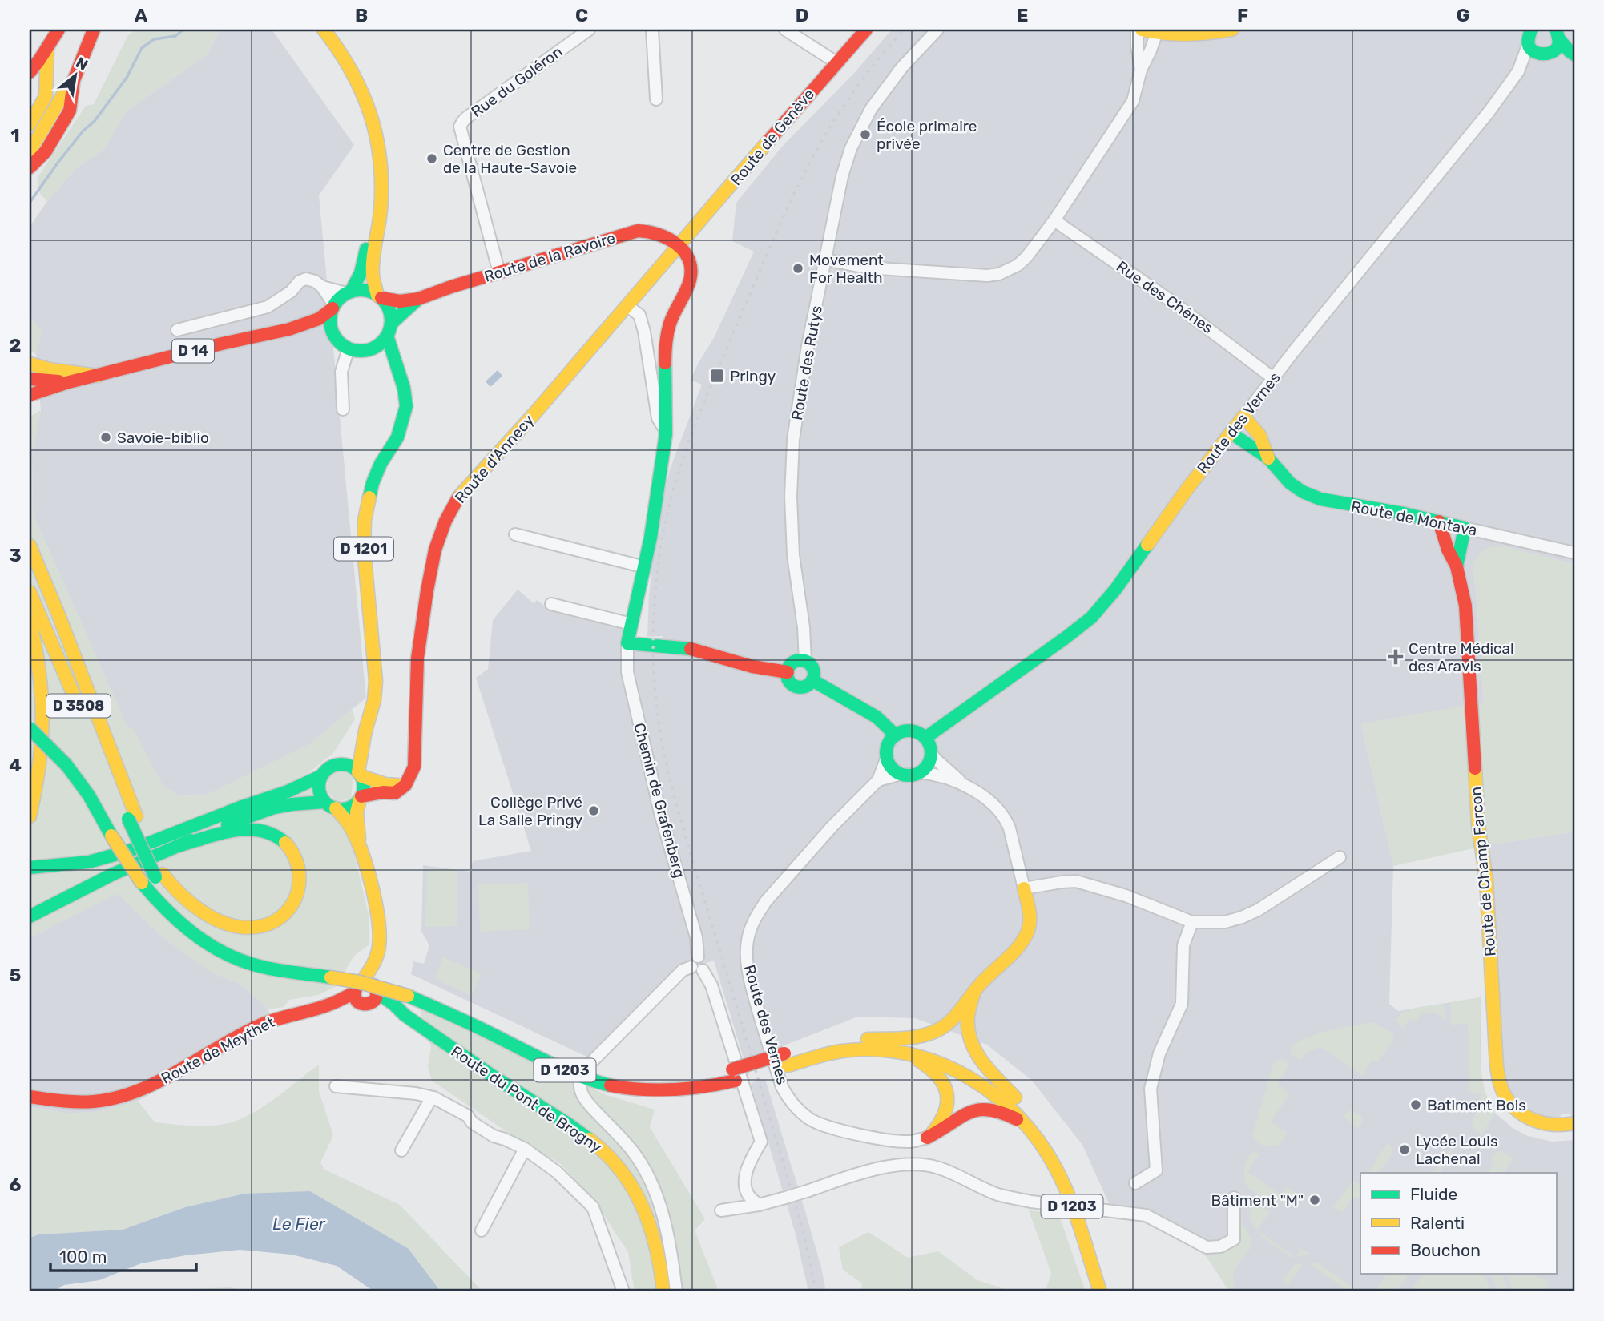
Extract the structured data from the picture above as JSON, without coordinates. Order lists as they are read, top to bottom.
{
  "streets": {
    "main road": [
      "Route de Genève",
      "Route de la Ravoire",
      "D 14",
      "Route des Vernes",
      "Route d'Annecy",
      "Route de Montava",
      "D 1201",
      "D 3508",
      "Route de Champ Farcon",
      "Route de Meythet",
      "D 1203",
      "Route du Pont de Brogny"
    ],
    "street": [
      "Rue du Goléron",
      "Rue des Chênes",
      "Route des Rutys",
      "Chemin de Grafenberg"
    ]
  },
  "crossings": [
    ["Rue du Goléron", "Route de la Ravoire"],
    ["Route de Genève", "Route de la Ravoire"],
    ["Route de Genève", "Route d'Annecy"],
    ["Route de la Ravoire", "D 14"],
    ["Route de la Ravoire", "Route d'Annecy"],
    ["Route de la Ravoire", "D 1201"],
    ["Rue des Chênes", "Route des Vernes"],
    ["D 14", "D 1201"],
    ["Route des Vernes", "Route de Montava"],
    ["Route de Montava", "Route de Champ Farcon"],
    ["D 3508", "D 1203"],
    ["Route de Meythet", "Route du Pont de Brogny"]
  ],
  "water": ["Le Fier"],
  "places": {
    "other": [
      "École primaire privée",
      "Centre de Gestion de la Haute-Savoie",
      "Movement For Health",
      "Savoie-biblio",
      "Collège Privé La Salle Pringy",
      "Batiment Bois",
      "Lycée Louis Lachenal",
      "Bâtiment \"M\""
    ],
    "transit": ["Pringy"],
    "health": ["Centre Médical des Aravis"]
  },
  "legend": ["Fluide", "Ralenti", "Bouchon"],
  "scale_bar": "100 m",
  "north": "top right",
  "grid": {
    "columns": [
      "A",
      "B",
      "C",
      "D",
      "E",
      "F",
      "G"
    ],
    "rows": [
      "1",
      "2",
      "3",
      "4",
      "5",
      "6"
    ]
  }
}
